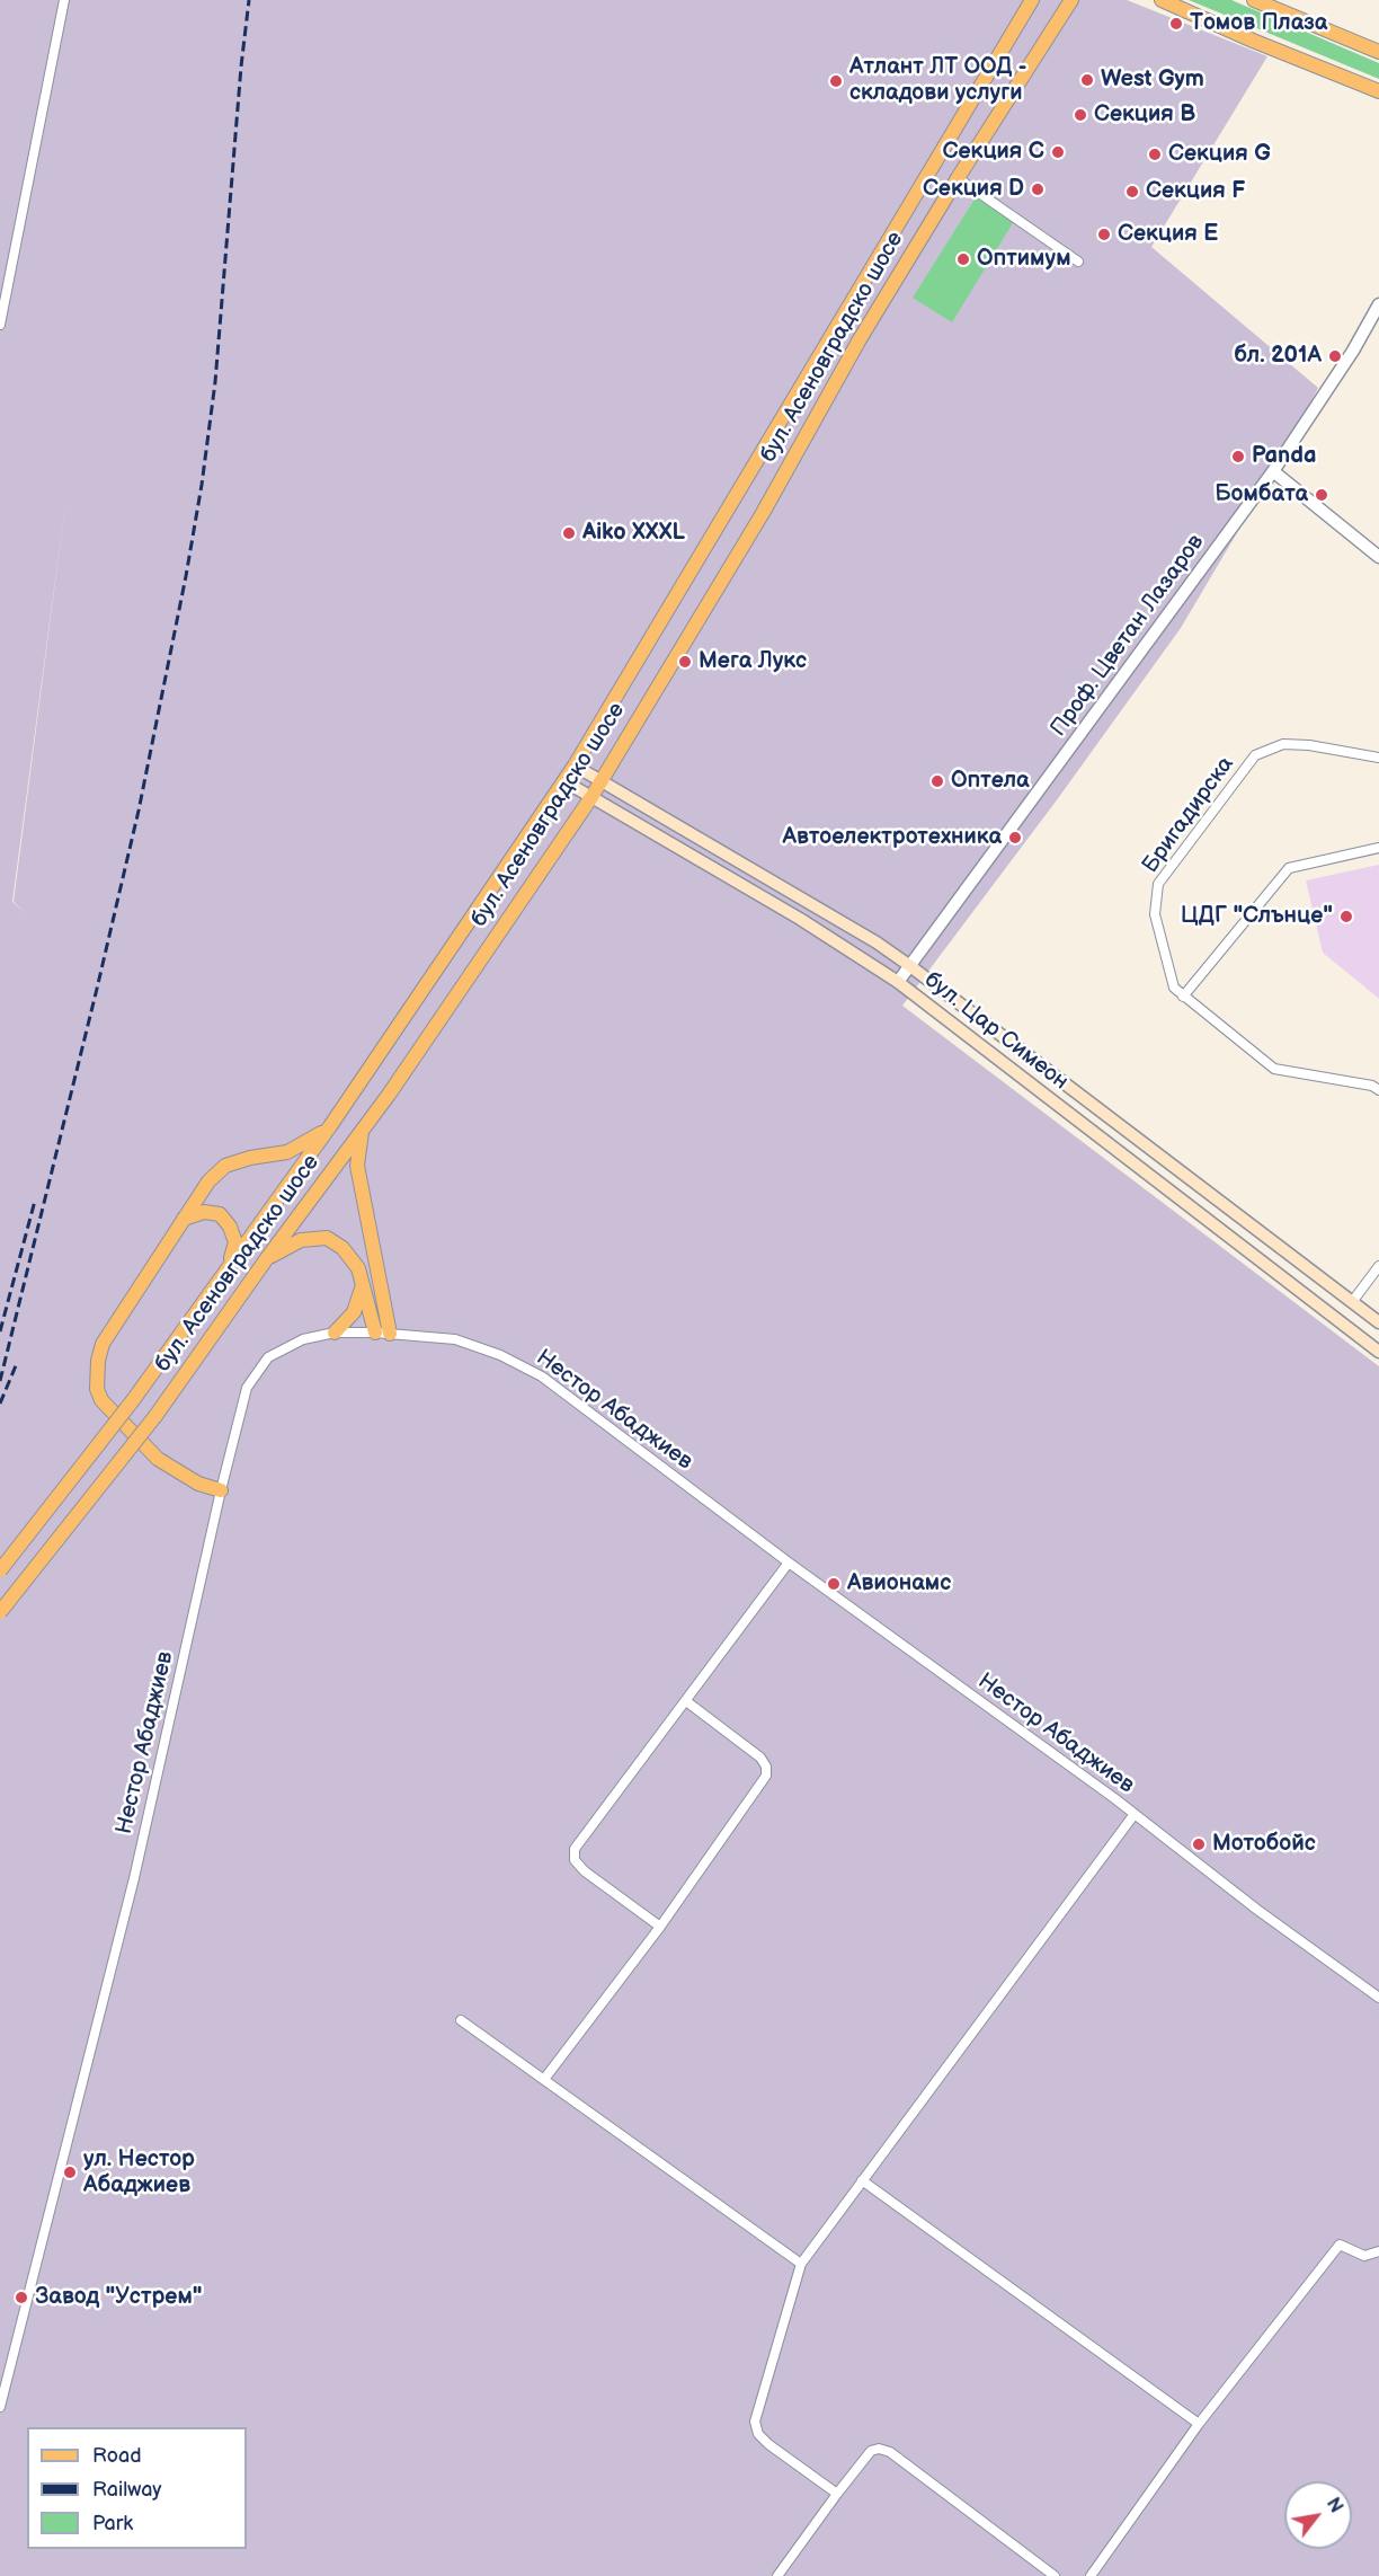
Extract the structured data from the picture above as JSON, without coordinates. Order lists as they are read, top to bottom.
{
  "streets": {
    "main road": ["бул. Асеновградско шосе", "бул. Цар Симеон"],
    "street": ["Проф. Цветан Лазаров", "Бригадирска", "Нестор Абаджиев"]
  },
  "crossings": [
    ["бул. Асеновградско шосе", "бул. Цар Симеон"],
    ["Проф. Цветан Лазаров", "бул. Цар Симеон"]
  ],
  "places": [
    "Томов Плаза",
    "West Gym",
    "Атлант ЛТ ООД - складови услуги",
    "Секция B",
    "Секция C",
    "Секция G",
    "Секция D",
    "Секция F",
    "Секция E",
    "Оптимум",
    "бл. 201А",
    "Panda",
    "Бомбата",
    "Aiko XXXL",
    "Мега Лукс",
    "Оптела",
    "Автоелектротехника",
    "ЦДГ \"Слънце\"",
    "Авионамс",
    "Мотобойс",
    "ул. Нестор Абаджиев",
    "Завод \"Устрем\""
  ],
  "legend": ["Road", "Railway", "Park"],
  "north": "top right"
}
